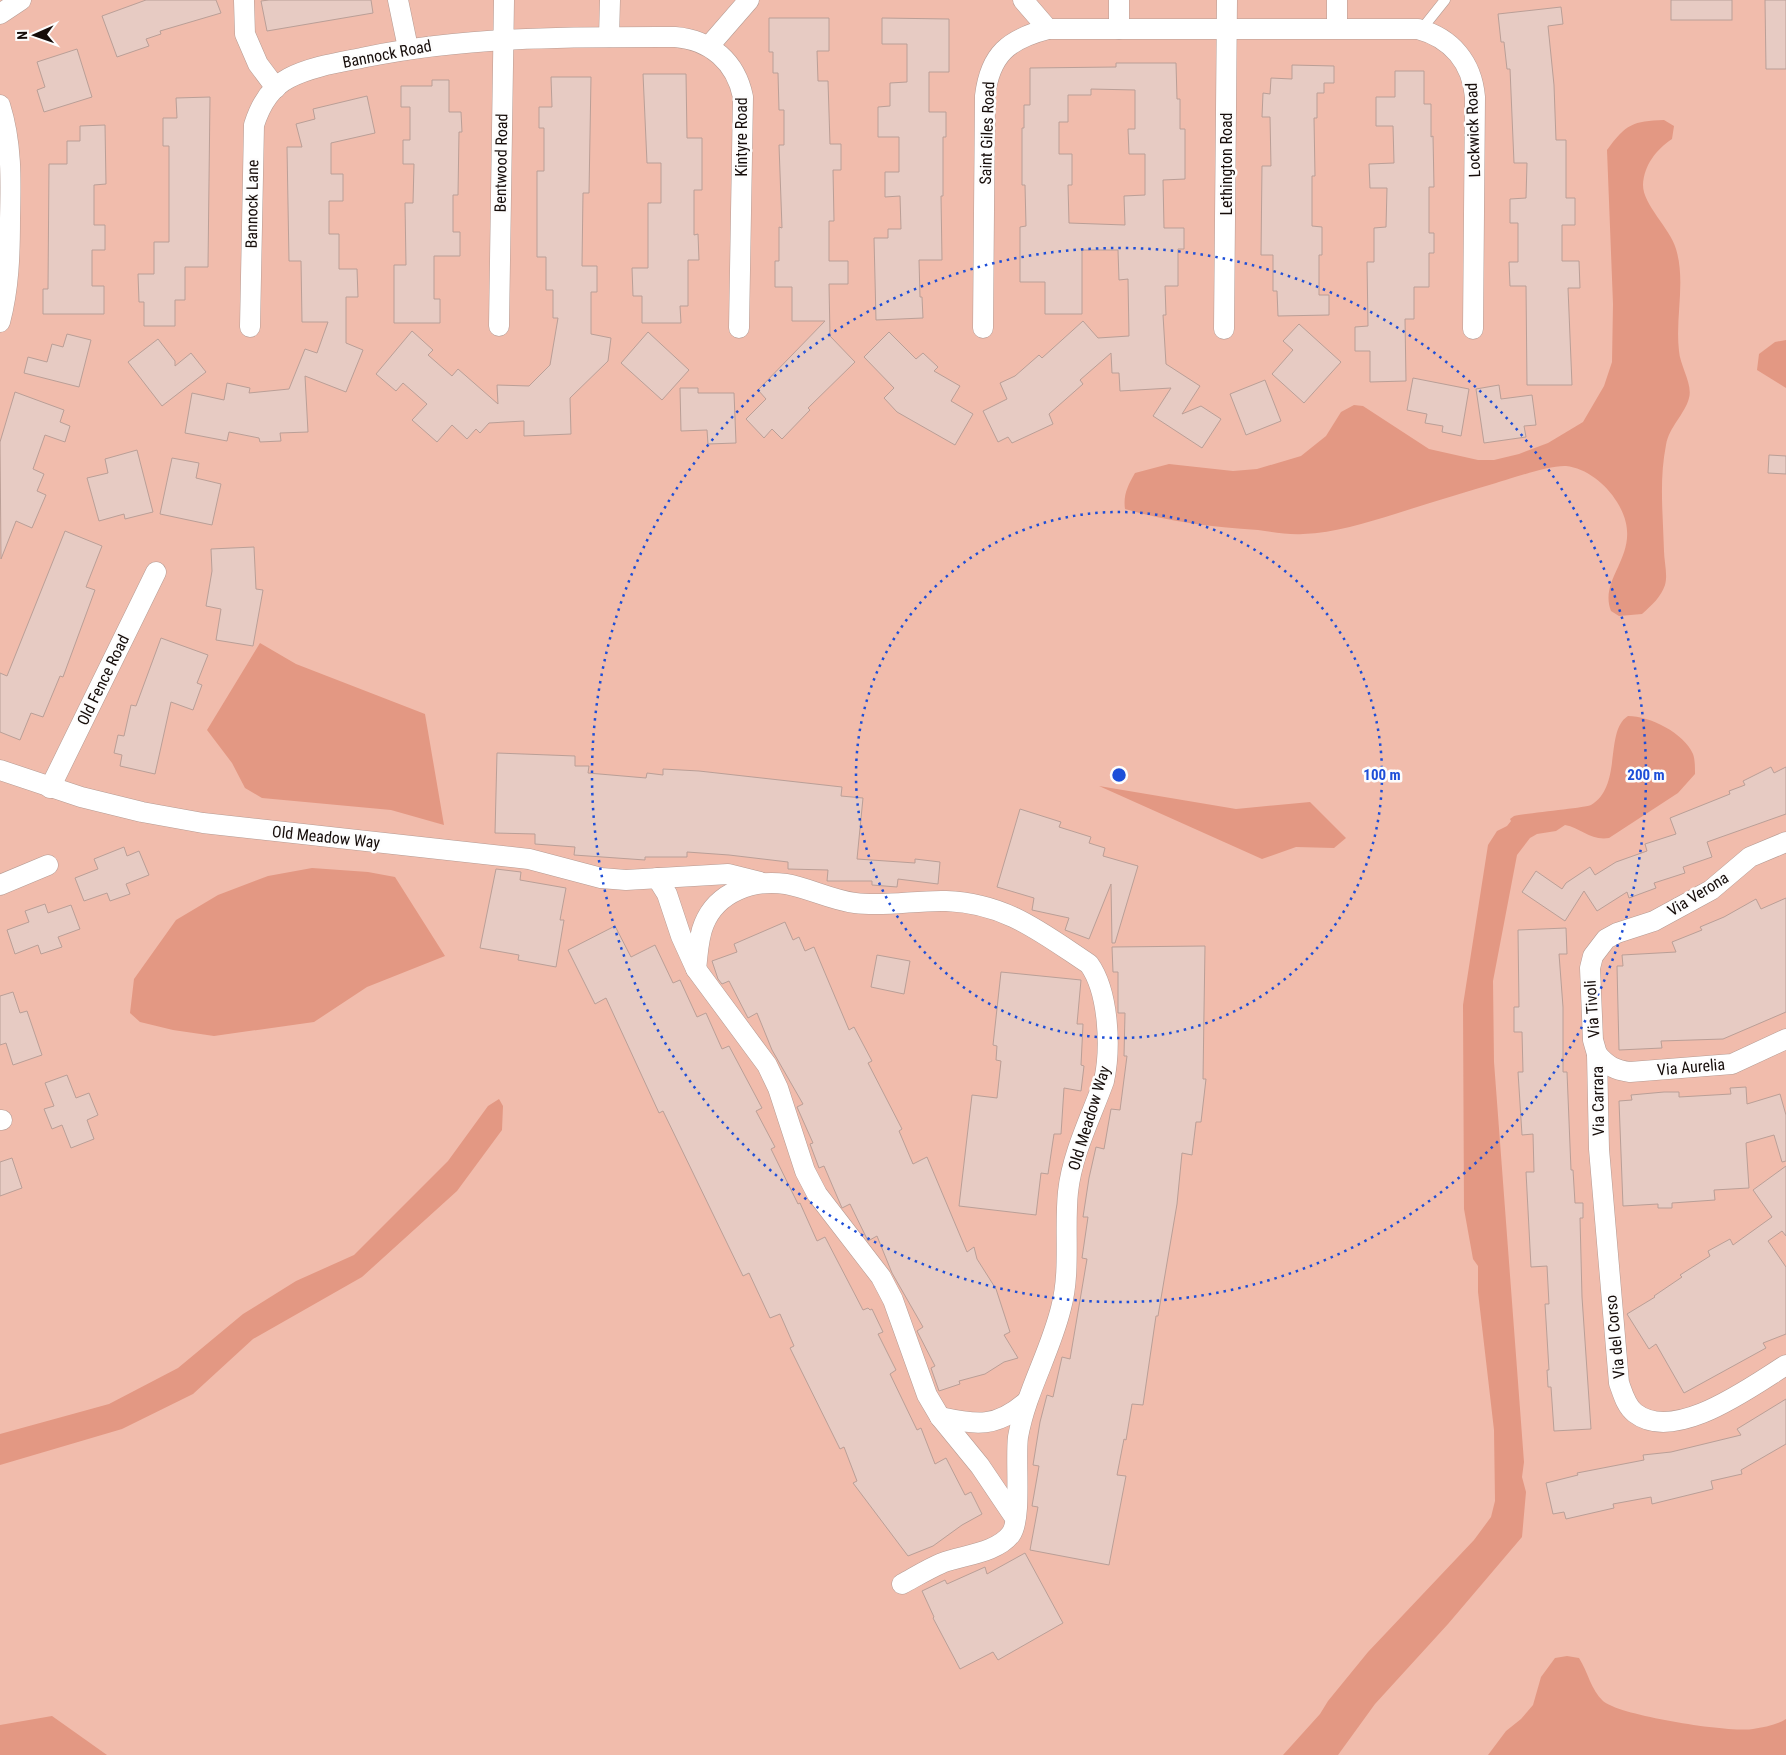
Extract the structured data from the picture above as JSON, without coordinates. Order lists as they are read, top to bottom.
{
  "streets": {
    "street": [
      "Bannock Road",
      "Lockwick Road",
      "Saint Giles Road",
      "Kintyre Road",
      "Bentwood Road",
      "Lethington Road",
      "Bannock Lane",
      "Old Fence Road",
      "Old Meadow Way",
      "Via Verona",
      "Via Tivoli",
      "Via Aurelia",
      "Via Carrara",
      "Via del Corso"
    ]
  },
  "crossings": [
    ["Bannock Road", "Kintyre Road"],
    ["Bannock Road", "Bentwood Road"],
    ["Bannock Road", "Bannock Lane"],
    ["Lockwick Road", "Saint Giles Road"],
    ["Lockwick Road", "Lethington Road"],
    ["Saint Giles Road", "Lethington Road"],
    ["Kintyre Road", "Bentwood Road"],
    ["Old Fence Road", "Old Meadow Way"],
    ["Via Verona", "Via Tivoli"],
    ["Via Tivoli", "Via Aurelia"],
    ["Via Tivoli", "Via Carrara"],
    ["Via Aurelia", "Via Carrara"],
    ["Via Carrara", "Via del Corso"]
  ],
  "north": "left",
  "rings": ["100 m", "200 m"]
}
